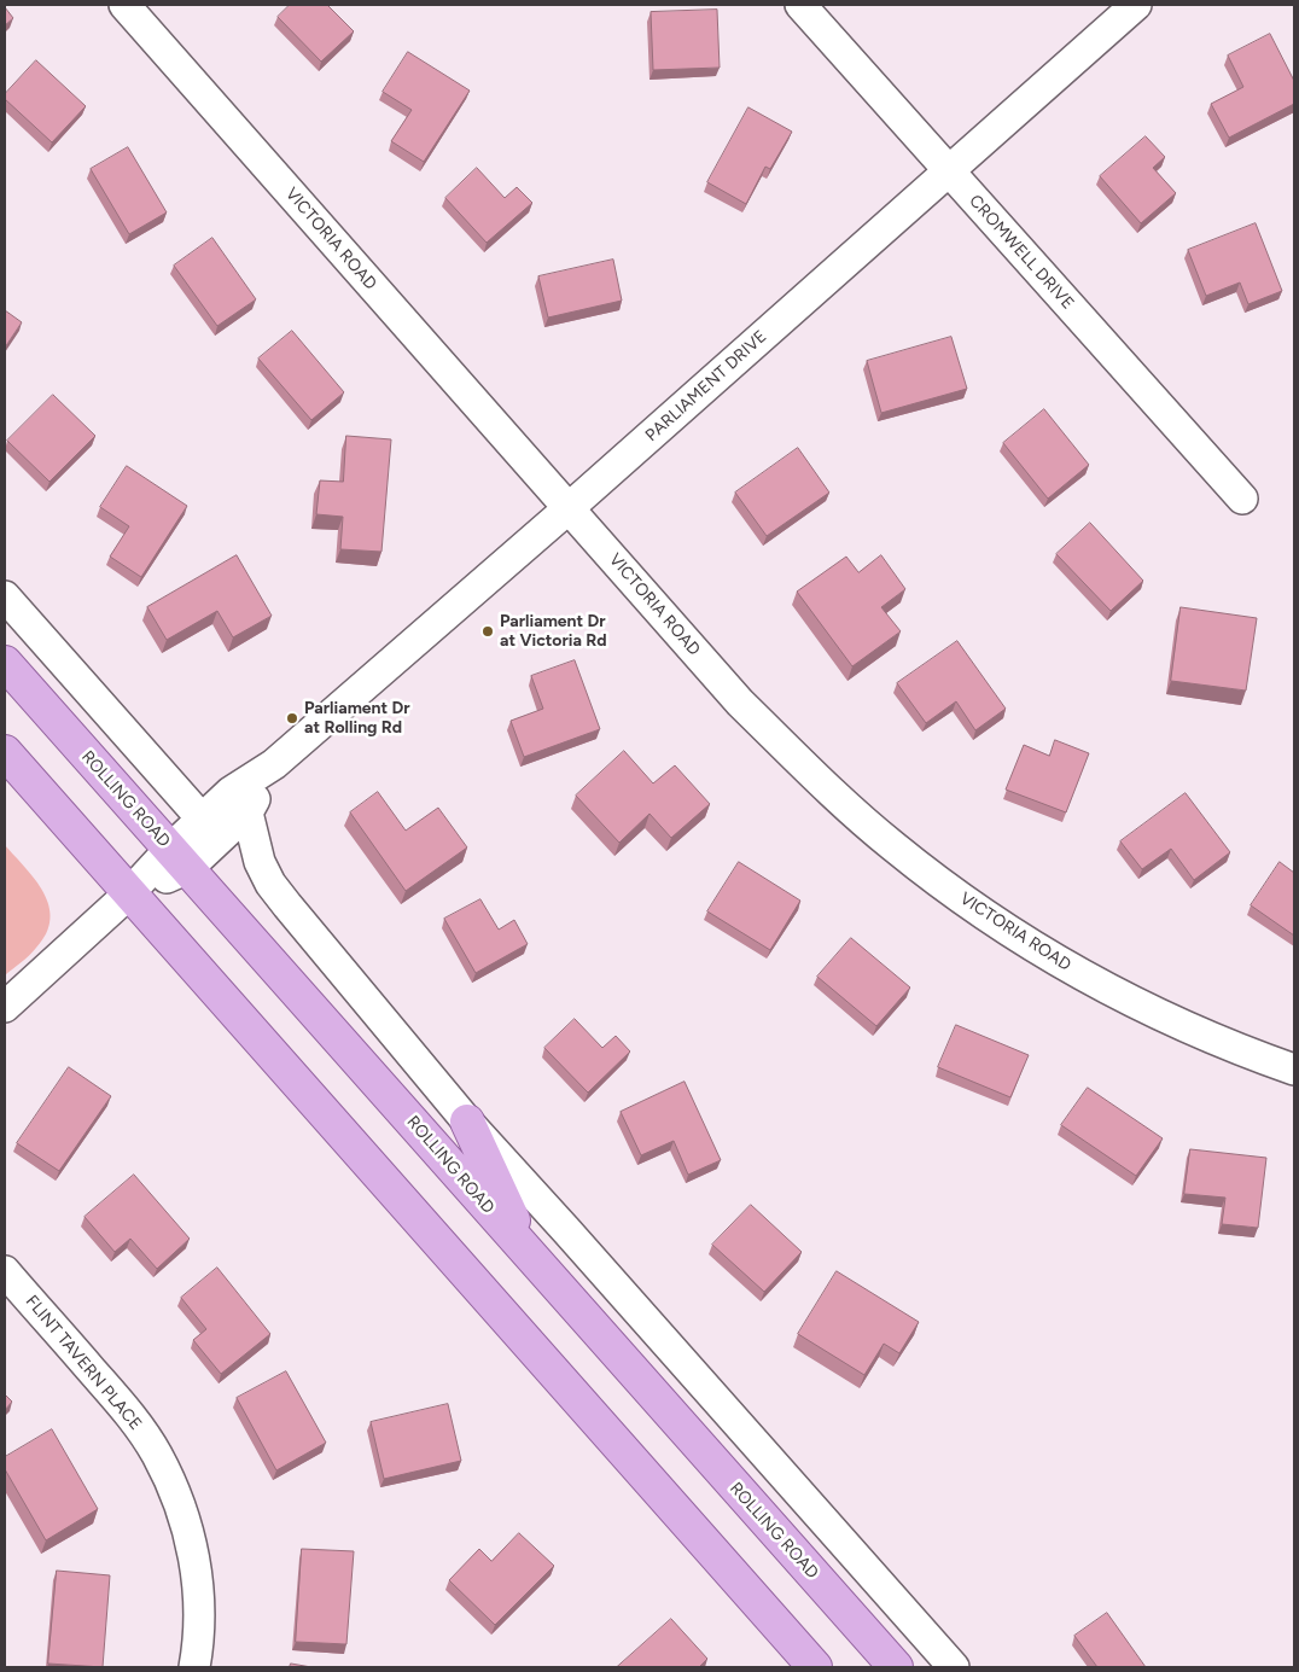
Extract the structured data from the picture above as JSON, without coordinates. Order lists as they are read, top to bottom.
{
  "streets": {
    "main road": ["ROLLING ROAD"],
    "street": [
      "VICTORIA ROAD",
      "CROMWELL DRIVE",
      "PARLIAMENT DRIVE",
      "FLINT TAVERN PLACE"
    ]
  },
  "crossings": [
    ["VICTORIA ROAD", "PARLIAMENT DRIVE"],
    ["CROMWELL DRIVE", "PARLIAMENT DRIVE"],
    ["PARLIAMENT DRIVE", "ROLLING ROAD"]
  ],
  "places": ["Parliament Dr at Victoria Rd", "Parliament Dr at Rolling Rd"]
}
